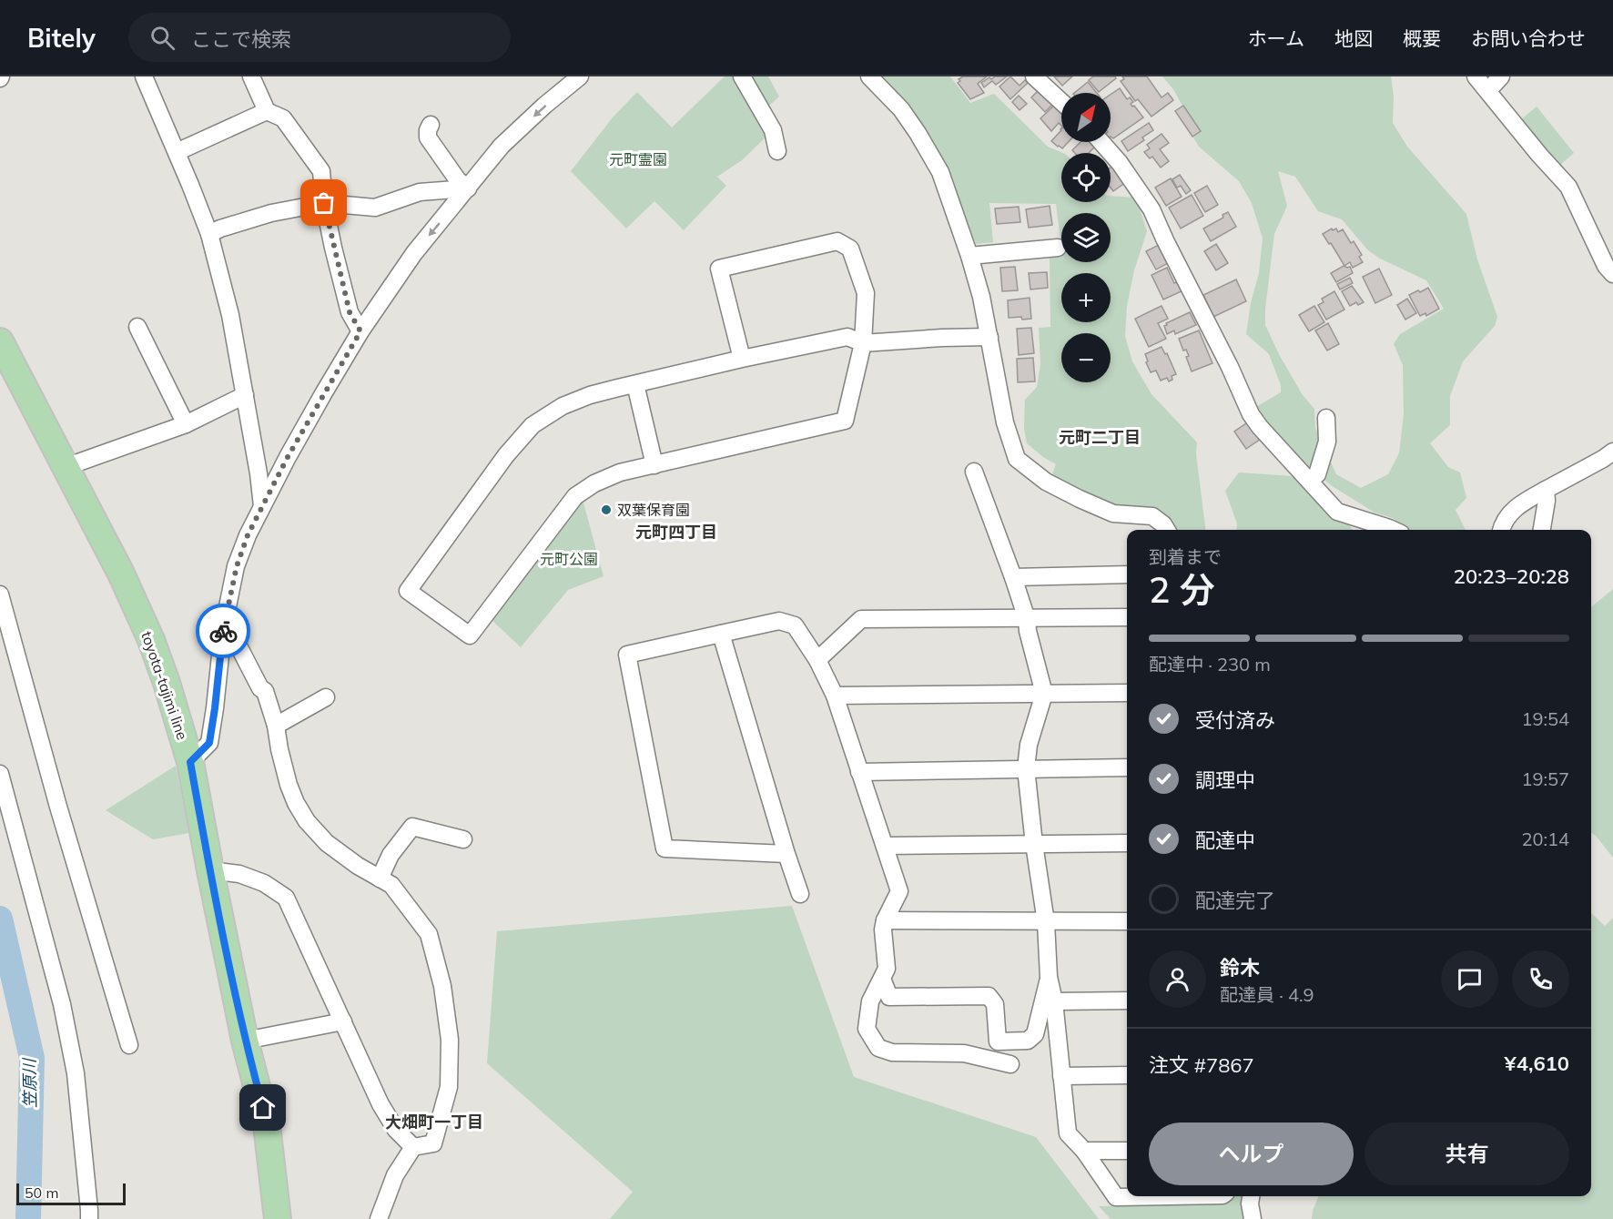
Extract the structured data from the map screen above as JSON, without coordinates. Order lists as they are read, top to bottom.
{
  "streets": {
    "main road": ["toyota-tajimi line"]
  },
  "districts": ["元町二丁目", "元町四丁目", "大畑町一丁目"],
  "water": ["笠原川"],
  "parks": ["元町霊園", "元町公園"],
  "places": ["双葉保育園"],
  "scale_bar": "50 m",
  "north": "top right",
  "page": {
    "header": "Bitely",
    "search": "ここで検索",
    "nav": [
      "ホーム",
      "地図",
      "概要",
      "お問い合わせ"
    ],
    "map_buttons": ["+", "−"],
    "heading": ["2 分", "到着まで", "20:23–20:28"],
    "panel": [
      "鈴木",
      "配達員 · 4.9",
      "注文 #7867",
      "¥4,610"
    ],
    "bar": "配達中 · 230 m",
    "list": [
      ["受付済み", "19:54"],
      ["調理中", "19:57"],
      ["配達中", "20:14"],
      "配達完了"
    ],
    "buttons": ["ヘルプ", "共有"],
    "scale": "50 m"
  }
}
